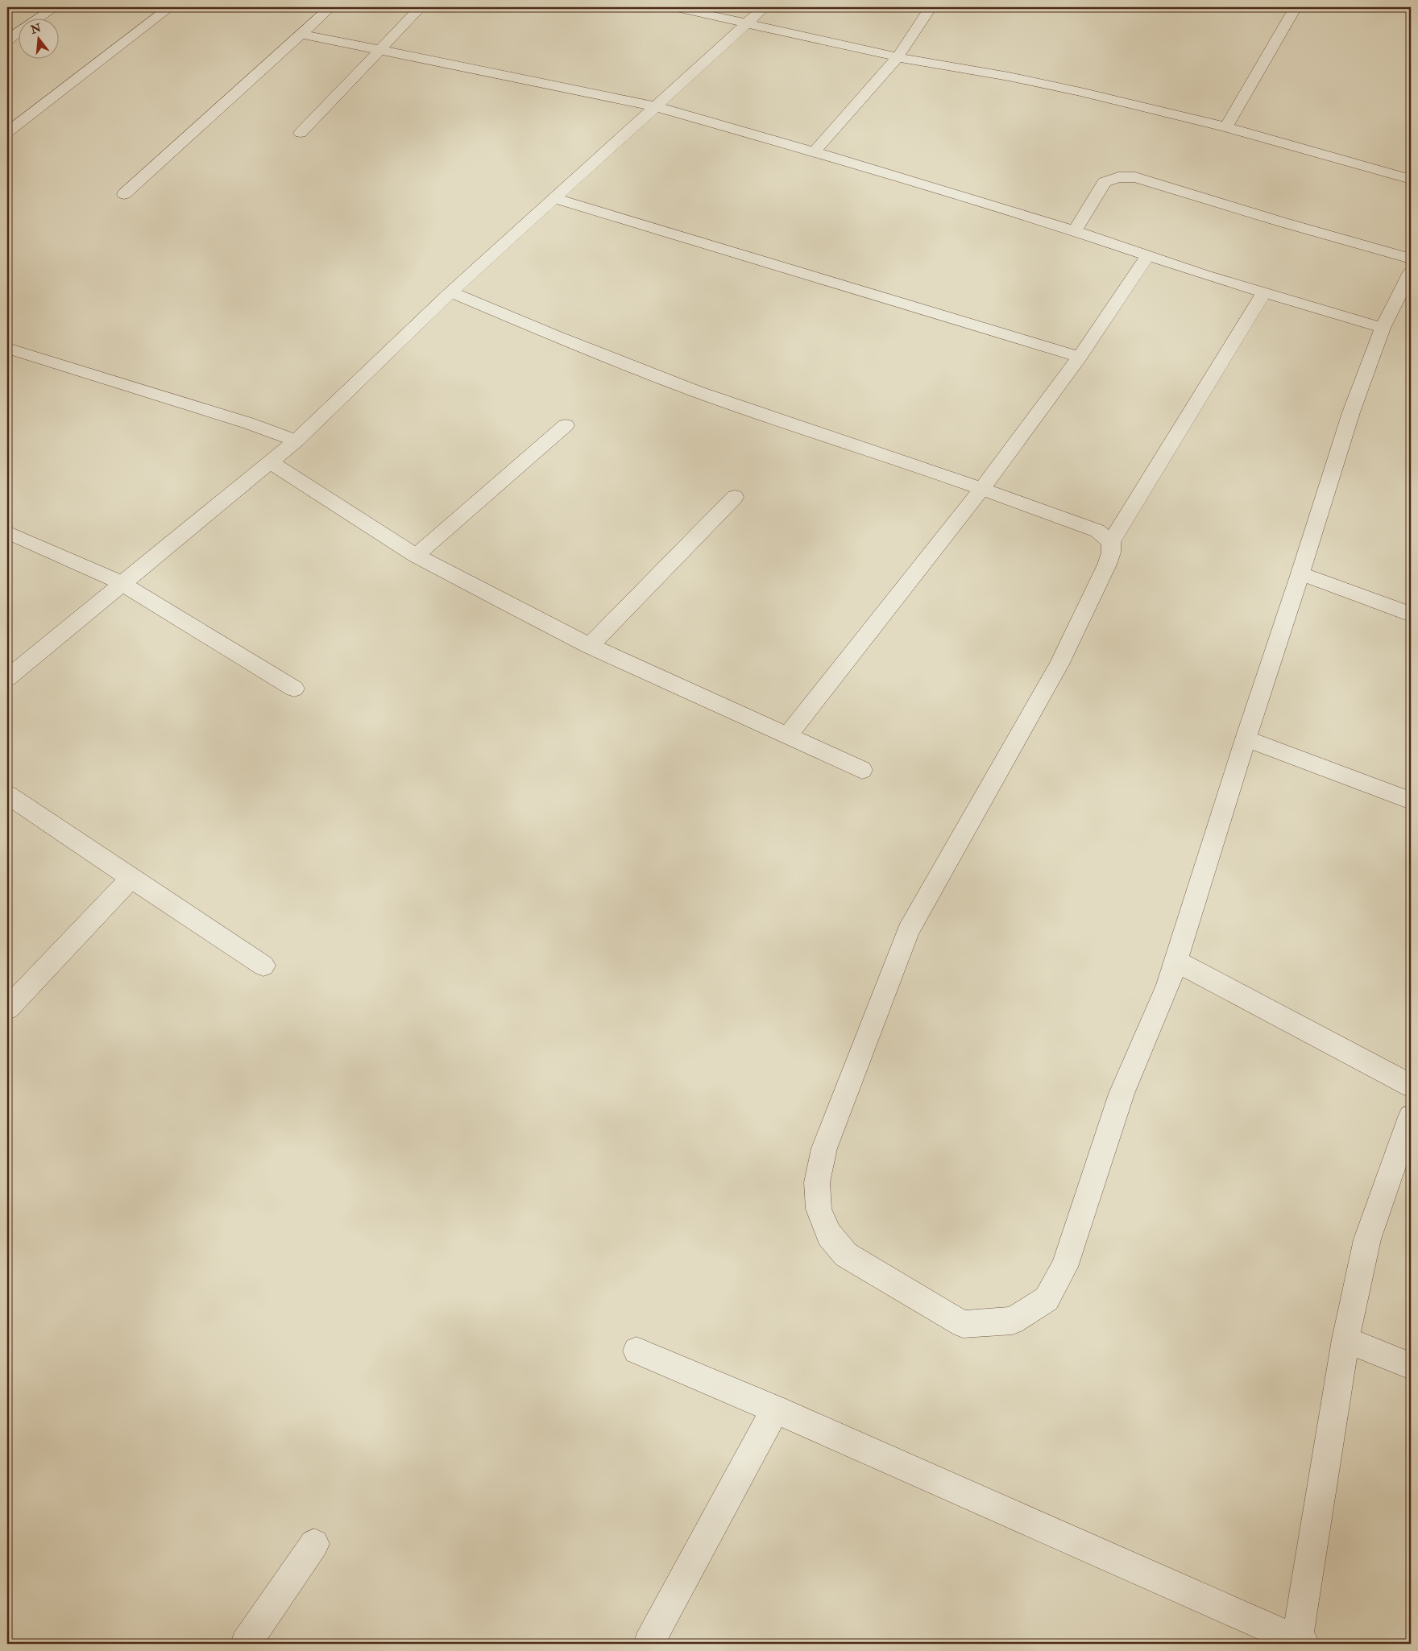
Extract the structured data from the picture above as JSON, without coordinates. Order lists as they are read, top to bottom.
{
  "north": "top"
}
